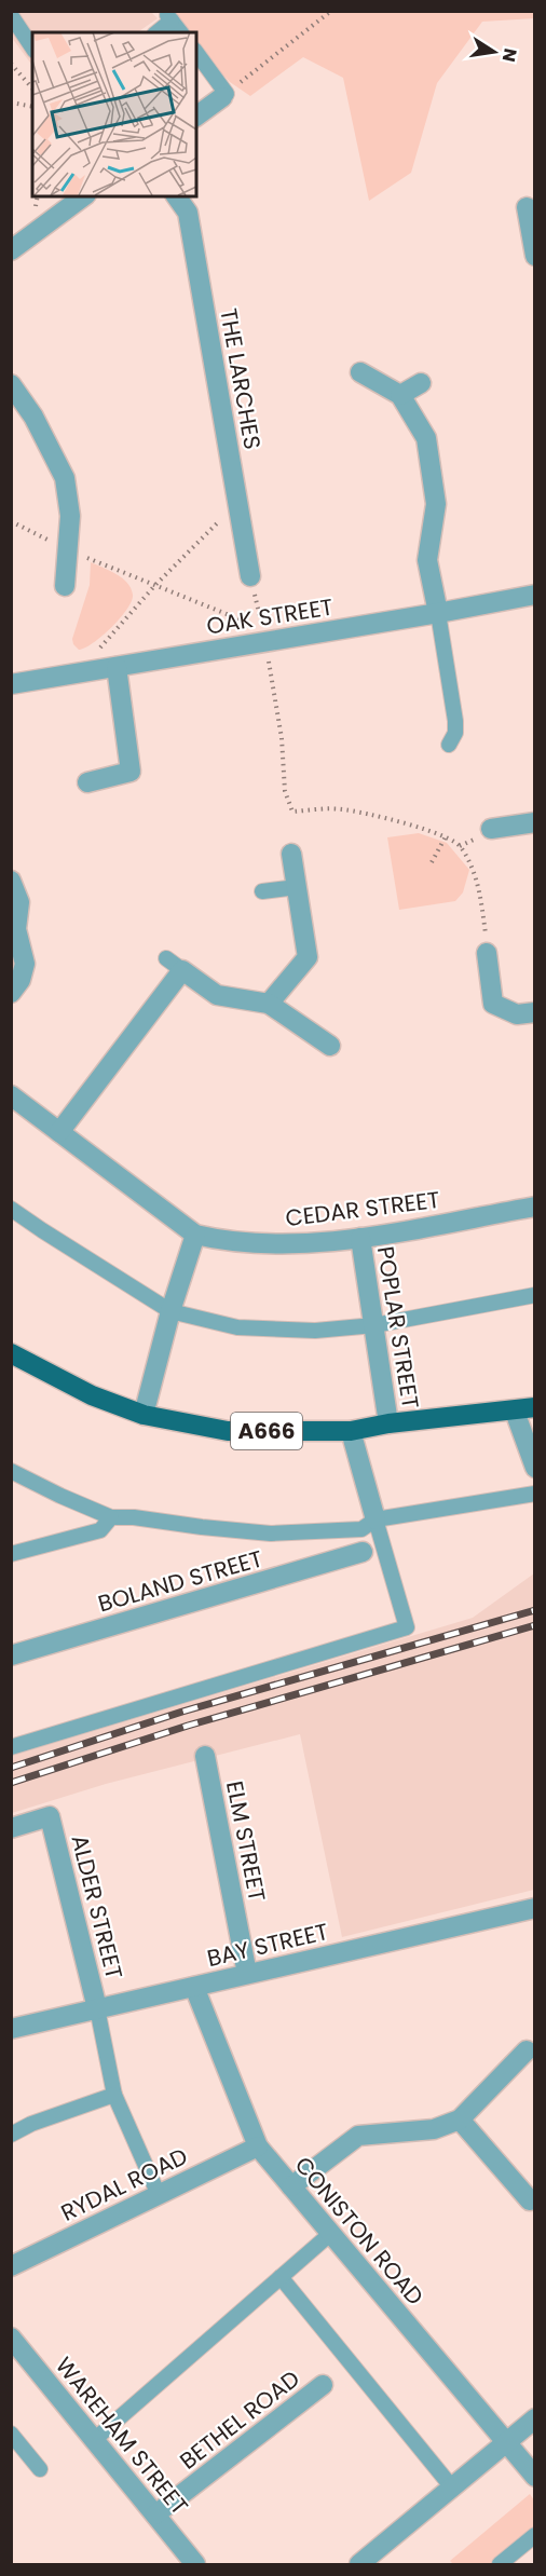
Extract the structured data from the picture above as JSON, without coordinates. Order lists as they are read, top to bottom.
{
  "streets": {
    "highway": ["A666"],
    "street": [
      "THE LARCHES",
      "OAK STREET",
      "CEDAR STREET",
      "POPLAR STREET",
      "BOLAND STREET",
      "ELM STREET",
      "ALDER STREET",
      "BAY STREET",
      "RYDAL ROAD",
      "CONISTON ROAD",
      "BETHEL ROAD",
      "WAREHAM STREET"
    ]
  },
  "crossings": [
    ["CEDAR STREET", "POPLAR STREET"],
    ["POPLAR STREET", "A666"],
    ["ELM STREET", "BAY STREET"],
    ["ALDER STREET", "BAY STREET"],
    ["BAY STREET", "CONISTON ROAD"],
    ["RYDAL ROAD", "CONISTON ROAD"],
    ["BETHEL ROAD", "WAREHAM STREET"]
  ],
  "north": "right"
}
